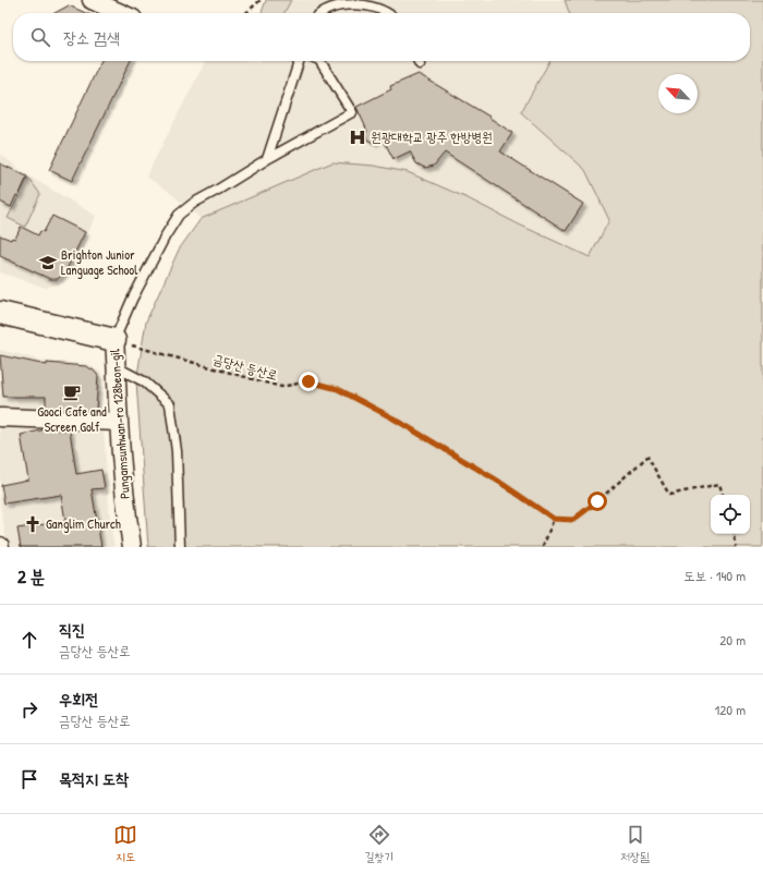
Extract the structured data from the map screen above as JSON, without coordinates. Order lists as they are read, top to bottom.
{
  "streets": {
    "street": ["Pungamsunhwan-ro 128beon-gil"],
    "path": ["금당산 등산로"]
  },
  "crossings": [
    ["금당산 등산로", "Pungamsunhwan-ro 128beon-gil"]
  ],
  "places": {
    "hospital": ["원광대학교 광주 한방병원"],
    "school or university": ["Brighton Junior Language School"],
    "cafe": ["Gooci Cafe and Screen Golf"],
    "church": ["Ganglim Church"]
  },
  "north": "top left",
  "page": {
    "search": "장소 검색",
    "heading": ["2 분", "도보 · 140 m"],
    "list": [
      ["직진", "금당산 등산로", "20 m"],
      ["우회전", "금당산 등산로", "120 m"],
      "목적지 도착"
    ],
    "nav": ["지도", "길찾기", "저장됨"]
  }
}
